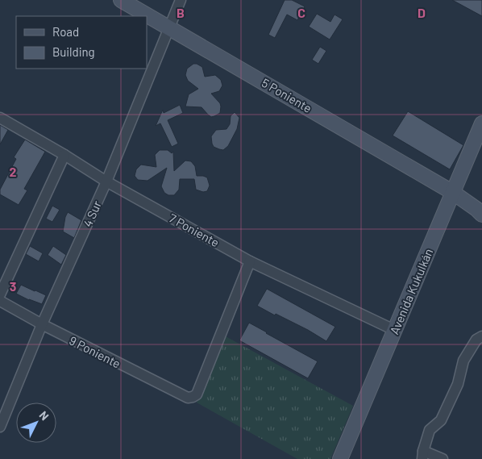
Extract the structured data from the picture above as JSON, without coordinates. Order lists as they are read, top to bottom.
{
  "streets": {
    "street": [
      "5 Poniente",
      "4 Sur",
      "7 Poniente",
      "Avenida Kukulkán",
      "9 Poniente"
    ]
  },
  "crossings": [
    ["5 Poniente", "4 Sur"],
    ["5 Poniente", "Avenida Kukulkán"],
    ["4 Sur", "7 Poniente"],
    ["4 Sur", "9 Poniente"],
    ["7 Poniente", "Avenida Kukulkán"],
    ["7 Poniente", "9 Poniente"]
  ],
  "legend": ["Road", "Building"],
  "north": "top right",
  "grid": {
    "columns": ["B", "C", "D"],
    "rows": ["2", "3"]
  }
}
